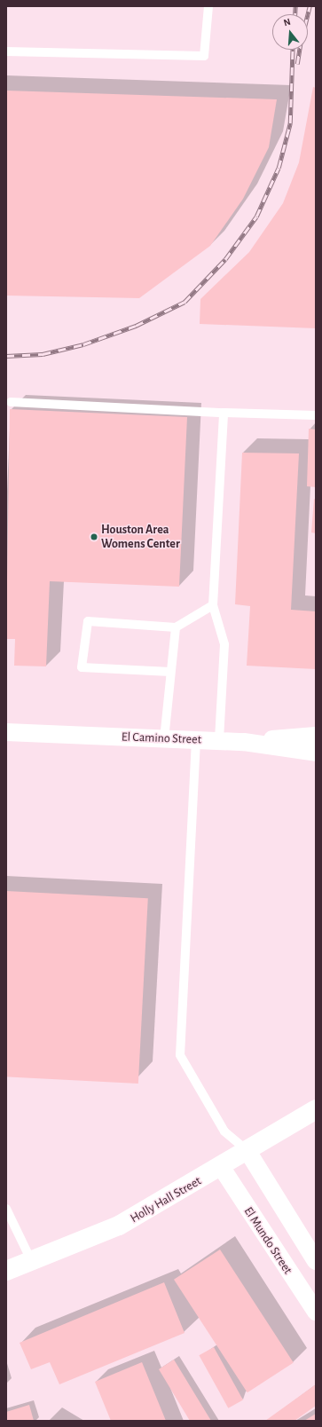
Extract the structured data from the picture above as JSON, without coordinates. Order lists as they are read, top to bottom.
{
  "streets": {
    "street": ["El Camino Street", "Holly Hall Street", "El Mundo Street"]
  },
  "crossings": [
    ["Holly Hall Street", "El Mundo Street"]
  ],
  "places": ["Houston Area Womens Center"],
  "north": "top"
}
